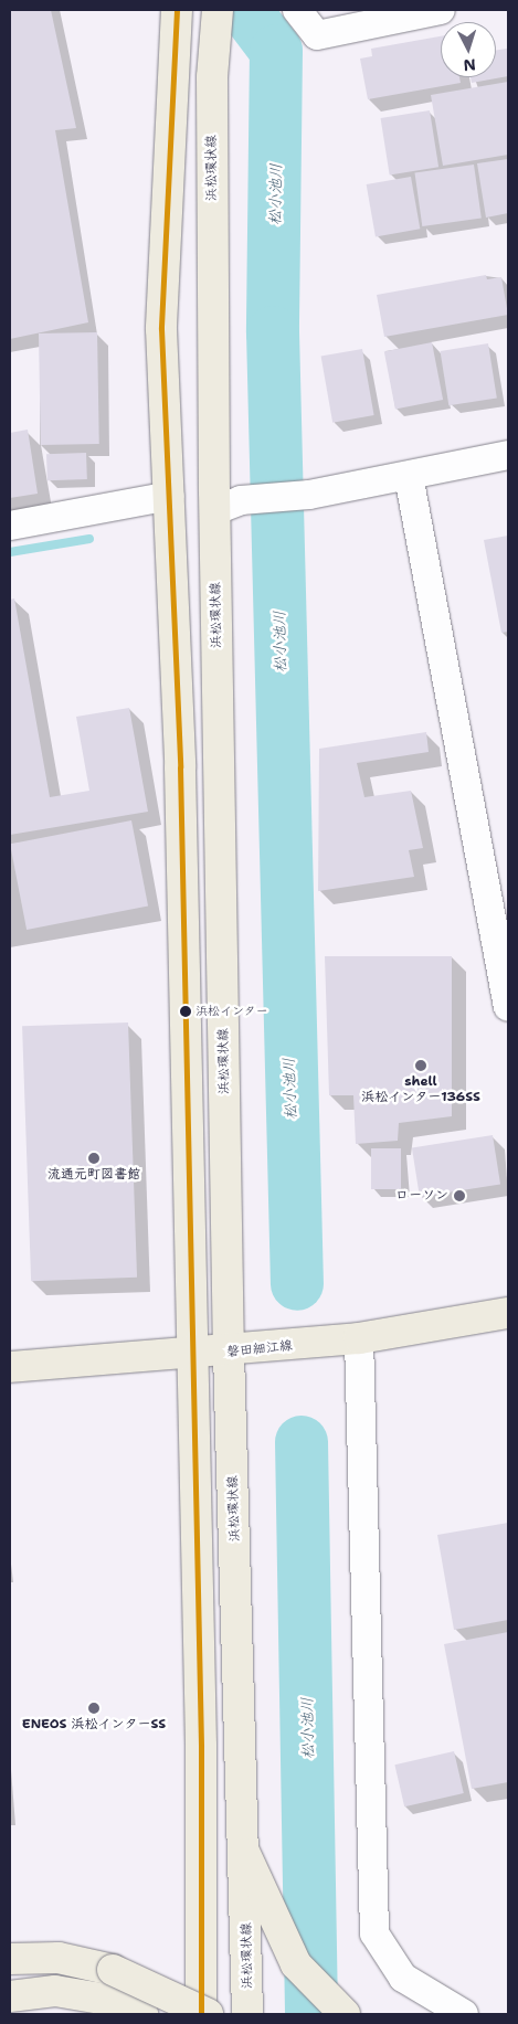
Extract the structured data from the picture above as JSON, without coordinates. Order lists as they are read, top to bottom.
{
  "streets": {
    "main road": ["浜松環状線", "磐田細江線"]
  },
  "crossings": [
    ["浜松環状線", "磐田細江線"]
  ],
  "water": ["松小池川"],
  "places": [
    "浜松インター",
    "shell 浜松インター136SS",
    "流通元町図書館",
    "ローソン",
    "ENEOS 浜松インターSS"
  ],
  "north": "bottom"
}
